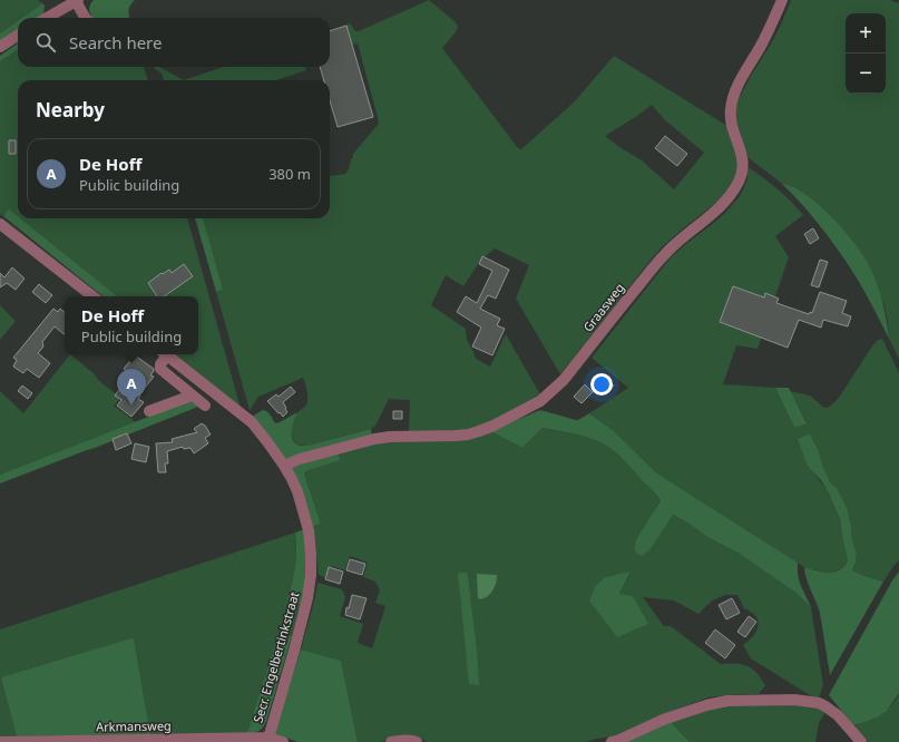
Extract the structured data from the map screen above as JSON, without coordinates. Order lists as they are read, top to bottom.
{
  "streets": {
    "street": ["Graasweg", "Secr. Engelbertinkstraat", "Arkmansweg"]
  },
  "crossings": [
    ["Graasweg", "Secr. Engelbertinkstraat"],
    ["Secr. Engelbertinkstraat", "Arkmansweg"]
  ],
  "page": {
    "map_buttons": ["+", "−"],
    "search": "Search here",
    "heading": "Nearby",
    "list": [
      {
        "mark": "A",
        "name": "De Hoff",
        "note": "Public building",
        "value": "380 m"
      }
    ],
    "popup": ["De Hoff", "Public building"],
    "pins": "A"
  }
}
